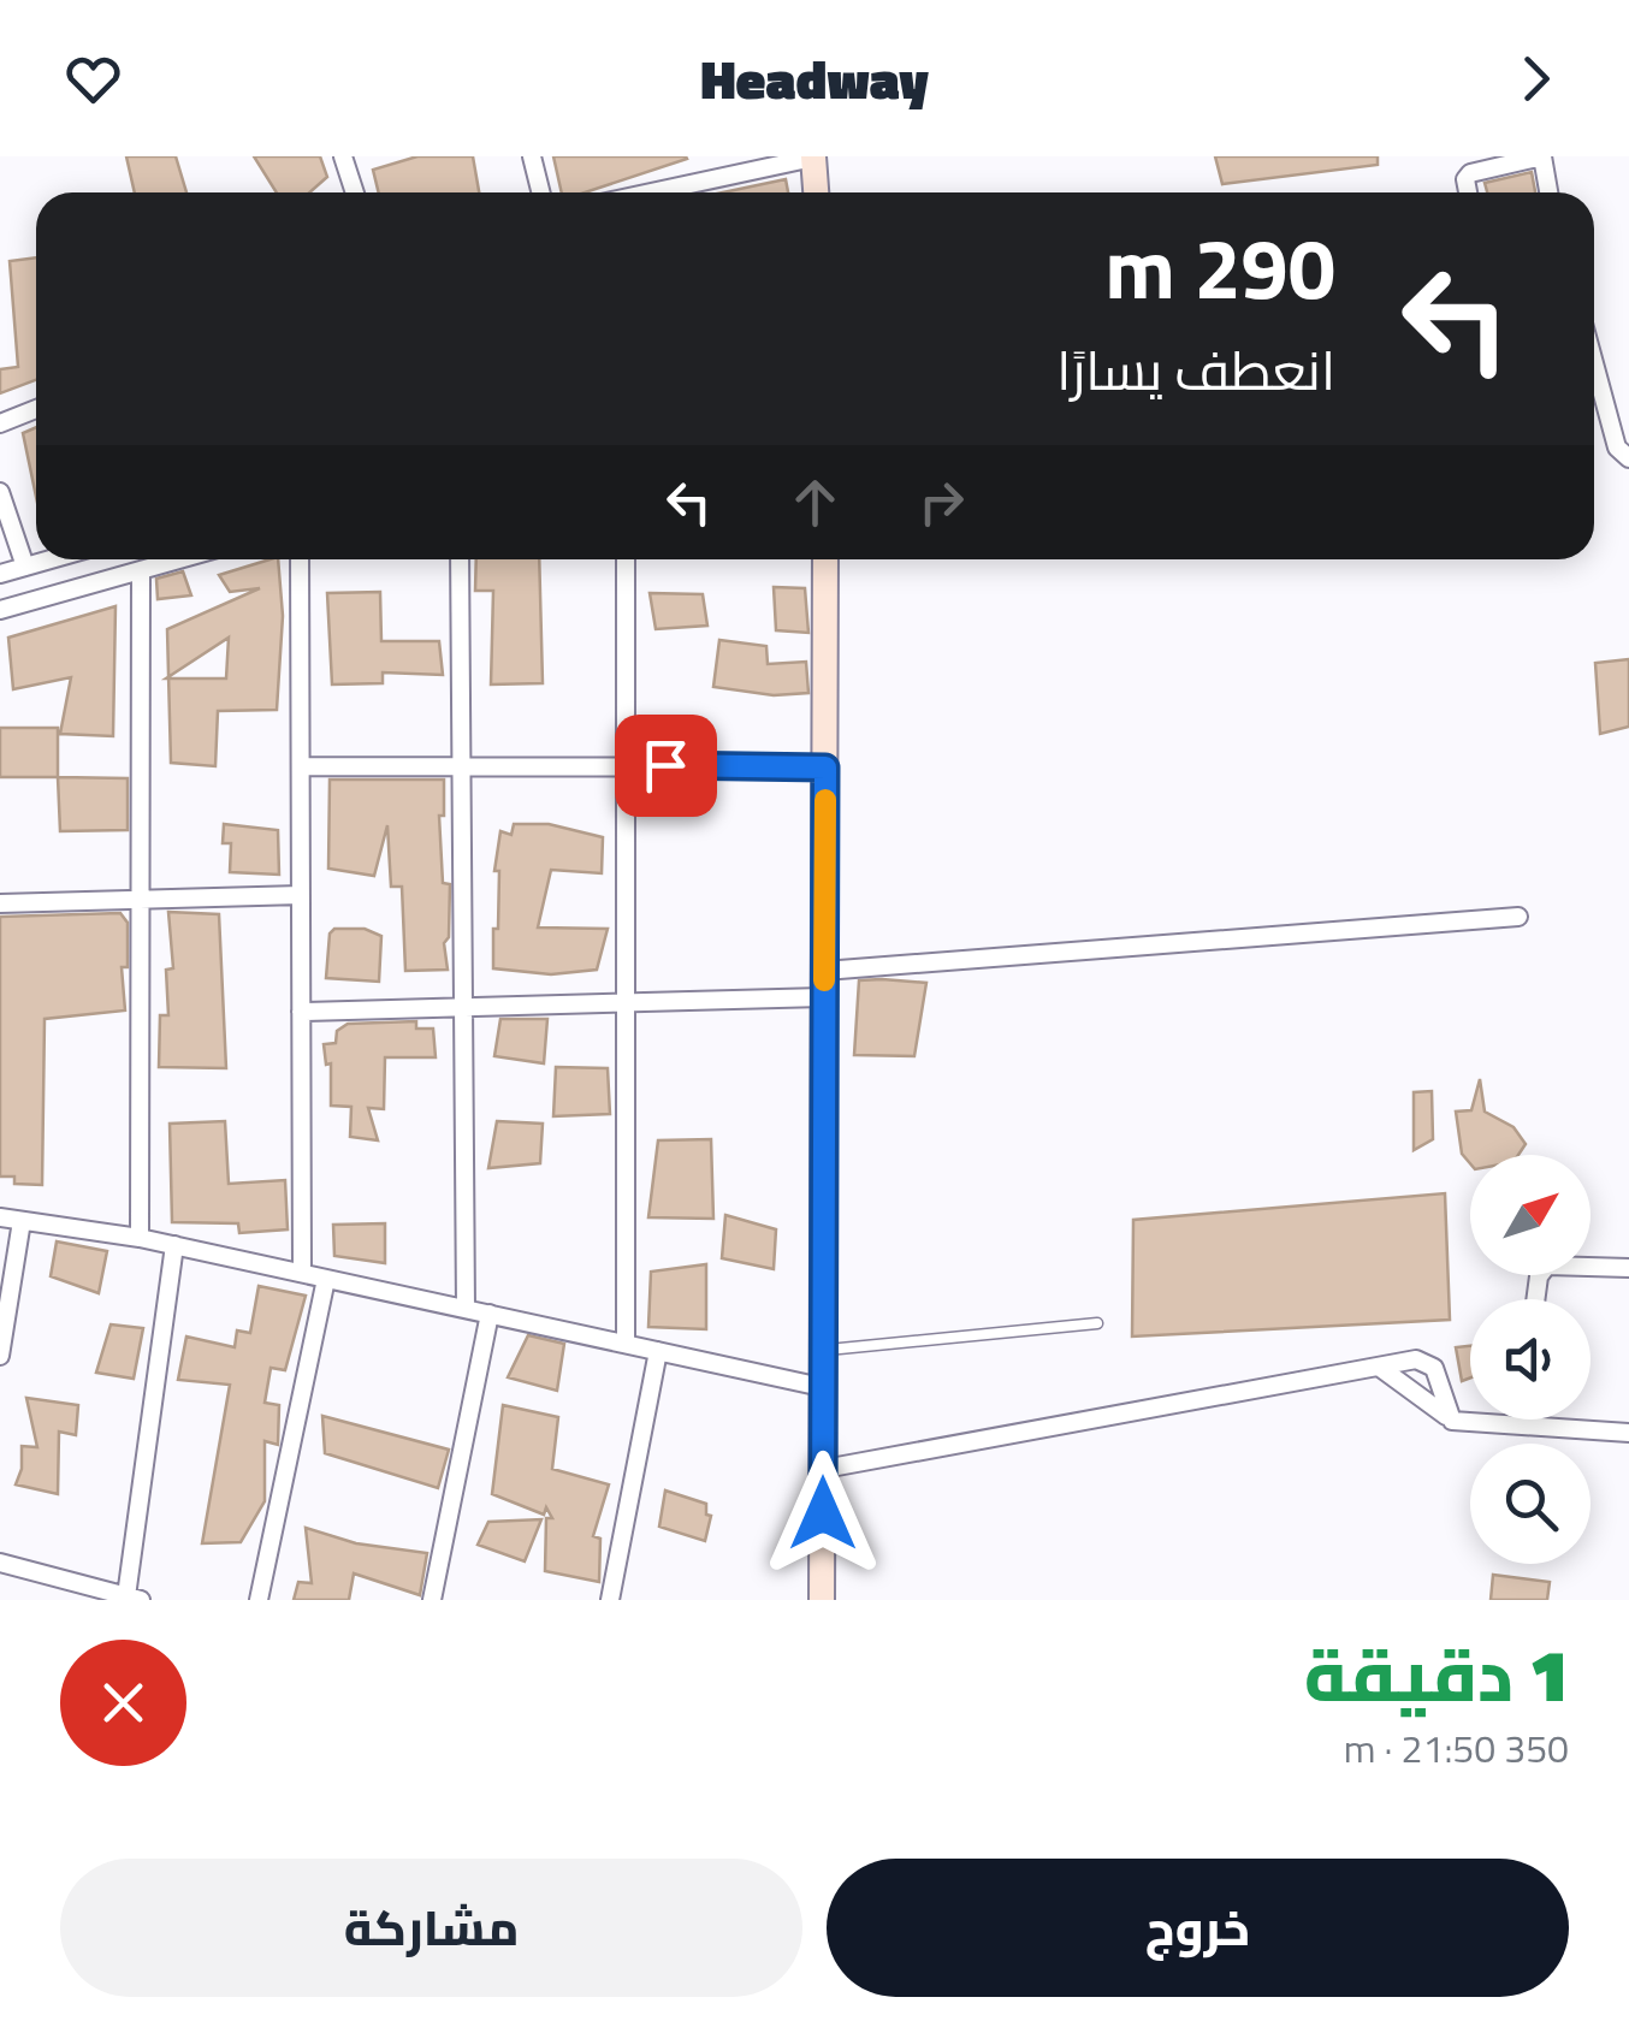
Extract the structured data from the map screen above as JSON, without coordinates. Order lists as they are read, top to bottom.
{
  "north": "top right",
  "page": {
    "header": "Headway",
    "turn": ["290 m", "انعطف يسارًا"],
    "heading": ["1 دقيقة", "350 m · 21:50"],
    "buttons": ["خروج", "مشاركة"]
  }
}
